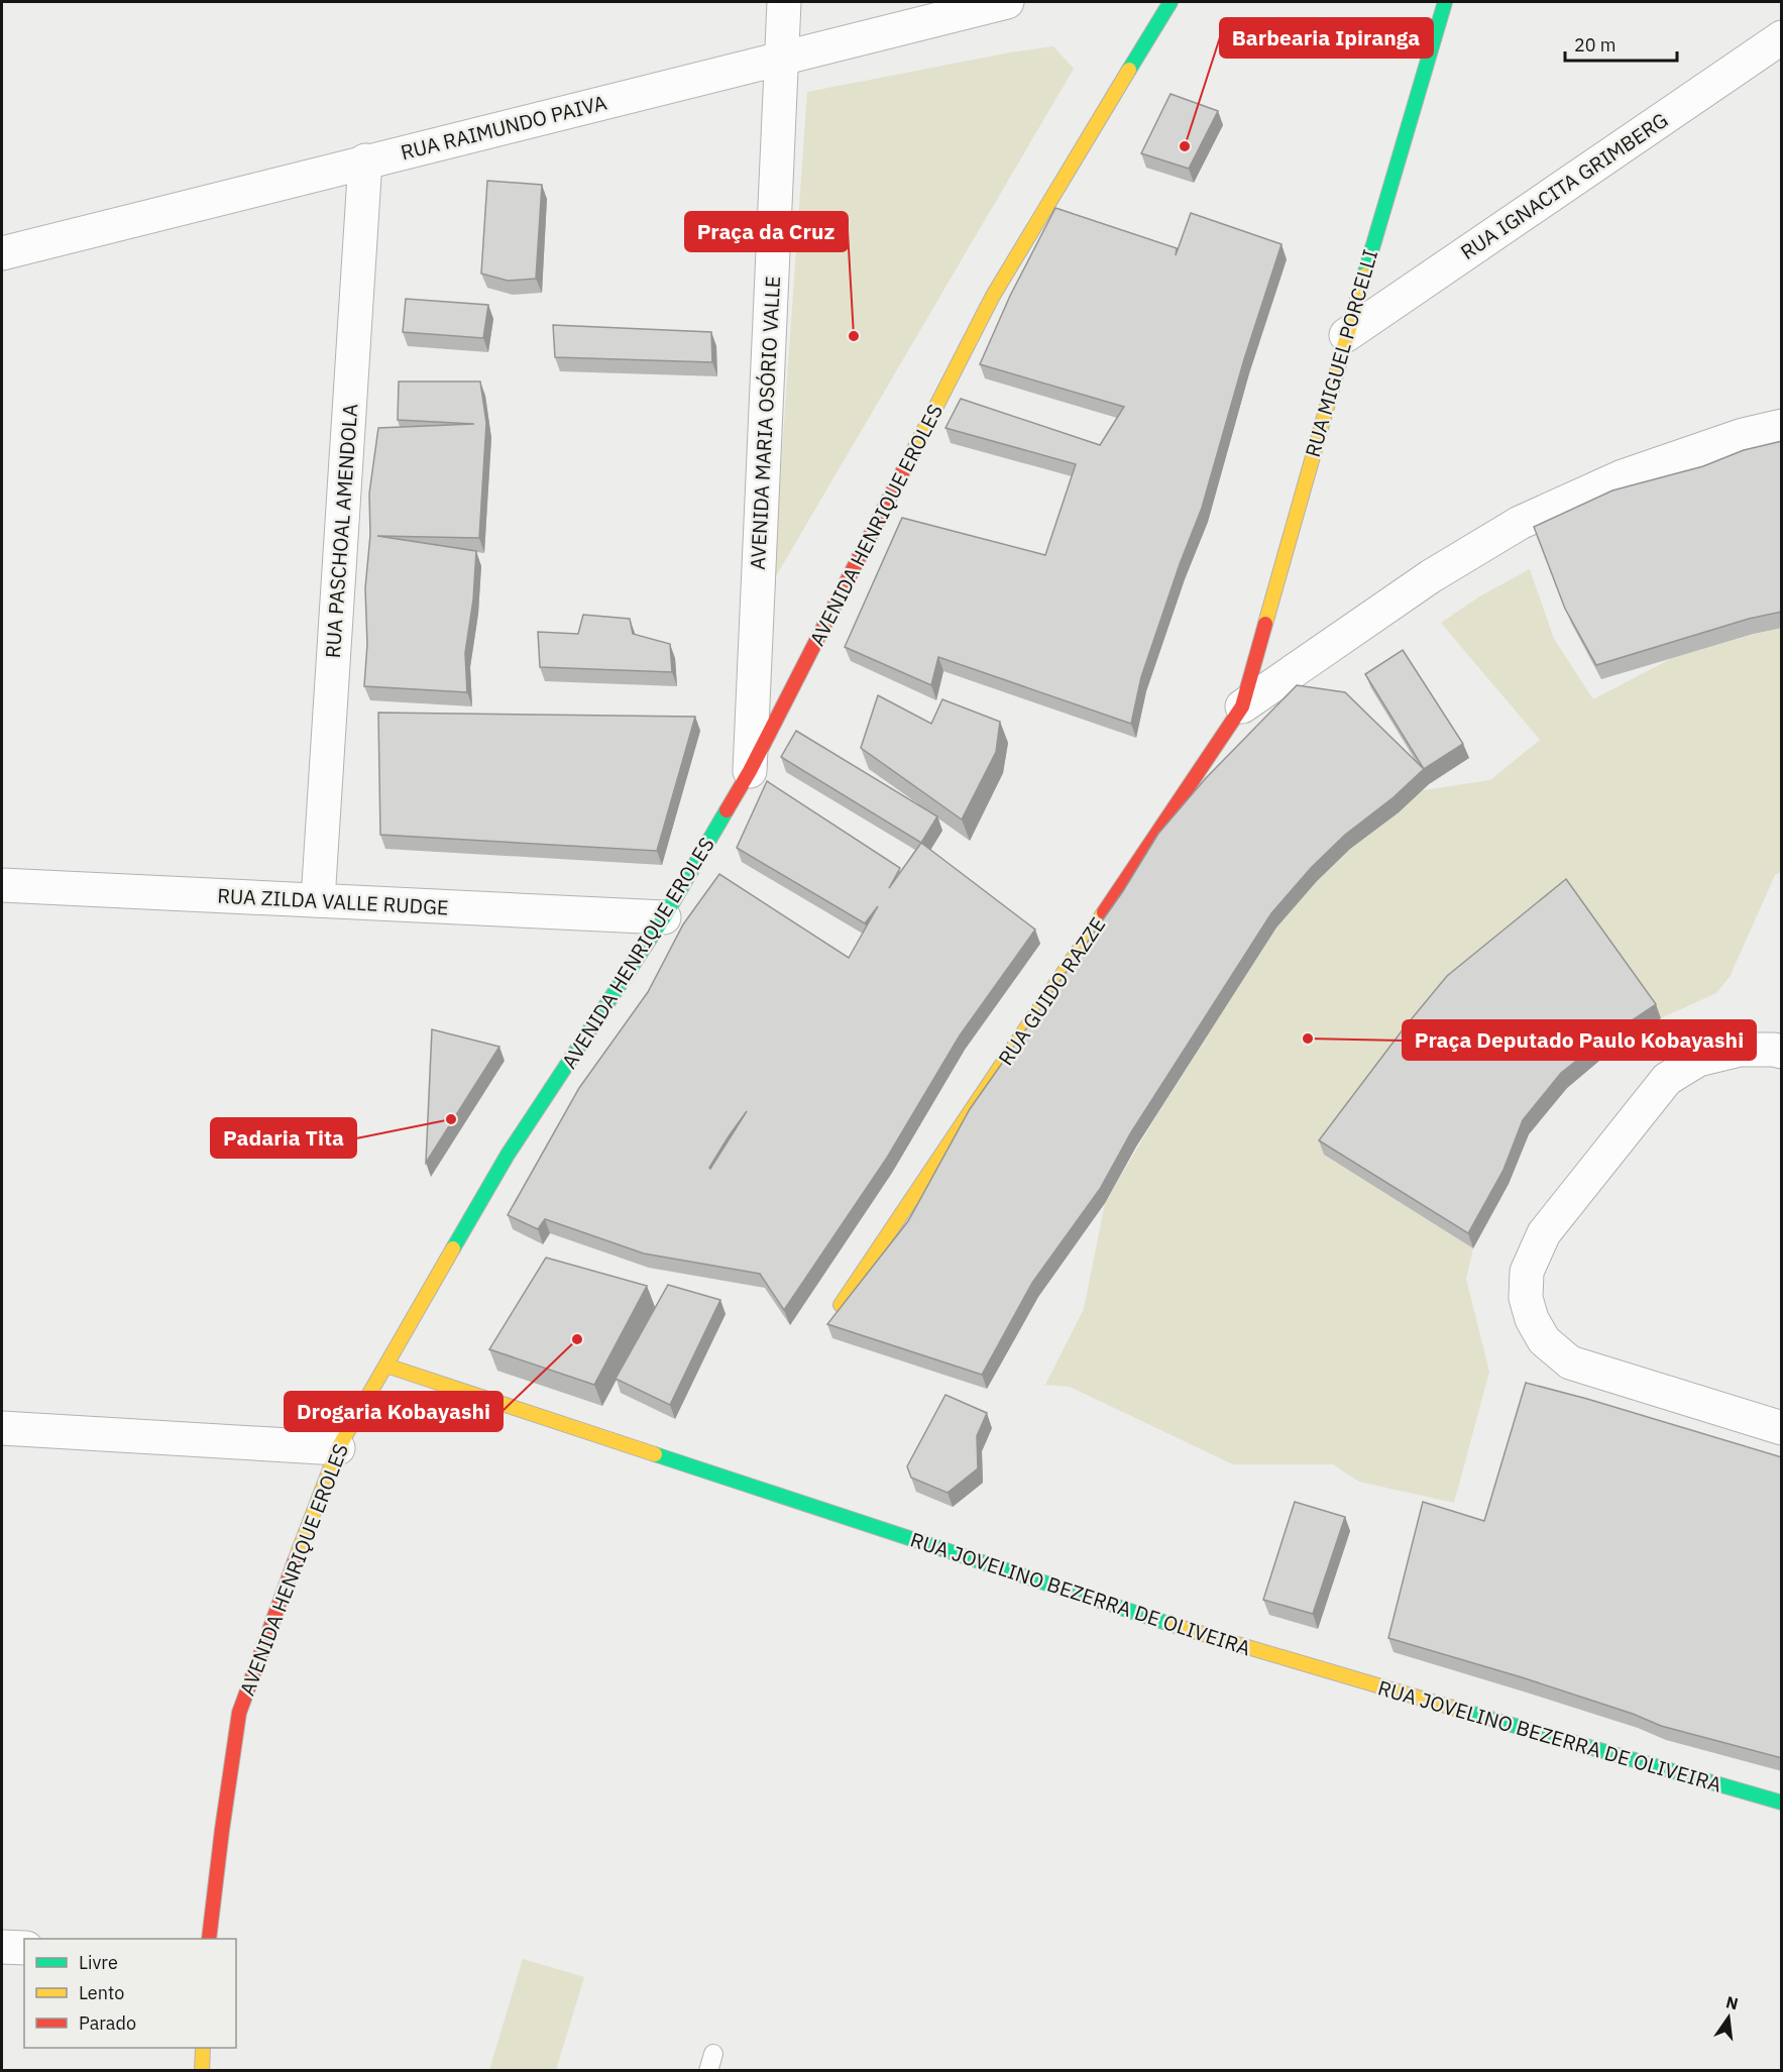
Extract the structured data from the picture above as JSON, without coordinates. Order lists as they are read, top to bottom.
{
  "streets": {
    "street": [
      "RUA RAIMUNDO PAIVA",
      "RUA IGNACITA GRIMBERG",
      "RUA MIGUEL PORCELLI",
      "AVENIDA MARIA OSÓRIO VALLE",
      "AVENIDA HENRIQUE EROLES",
      "RUA PASCHOAL AMENDOLA",
      "RUA ZILDA VALLE RUDGE",
      "RUA GUIDO RAZZE",
      "RUA JOVELINO BEZERRA DE OLIVEIRA"
    ]
  },
  "crossings": [
    ["RUA RAIMUNDO PAIVA", "AVENIDA MARIA OSÓRIO VALLE"],
    ["RUA RAIMUNDO PAIVA", "RUA PASCHOAL AMENDOLA"],
    ["RUA IGNACITA GRIMBERG", "RUA MIGUEL PORCELLI"],
    ["RUA MIGUEL PORCELLI", "RUA GUIDO RAZZE"],
    ["AVENIDA MARIA OSÓRIO VALLE", "AVENIDA HENRIQUE EROLES"],
    ["AVENIDA HENRIQUE EROLES", "RUA ZILDA VALLE RUDGE"],
    ["AVENIDA HENRIQUE EROLES", "RUA JOVELINO BEZERRA DE OLIVEIRA"],
    ["RUA PASCHOAL AMENDOLA", "RUA ZILDA VALLE RUDGE"]
  ],
  "places": [
    "Barbearia Ipiranga",
    "Praça da Cruz",
    "Praça Deputado Paulo Kobayashi",
    "Padaria Tita",
    "Drogaria Kobayashi"
  ],
  "legend": ["Livre", "Lento", "Parado"],
  "scale_bar": "20 m",
  "north": "top"
}
